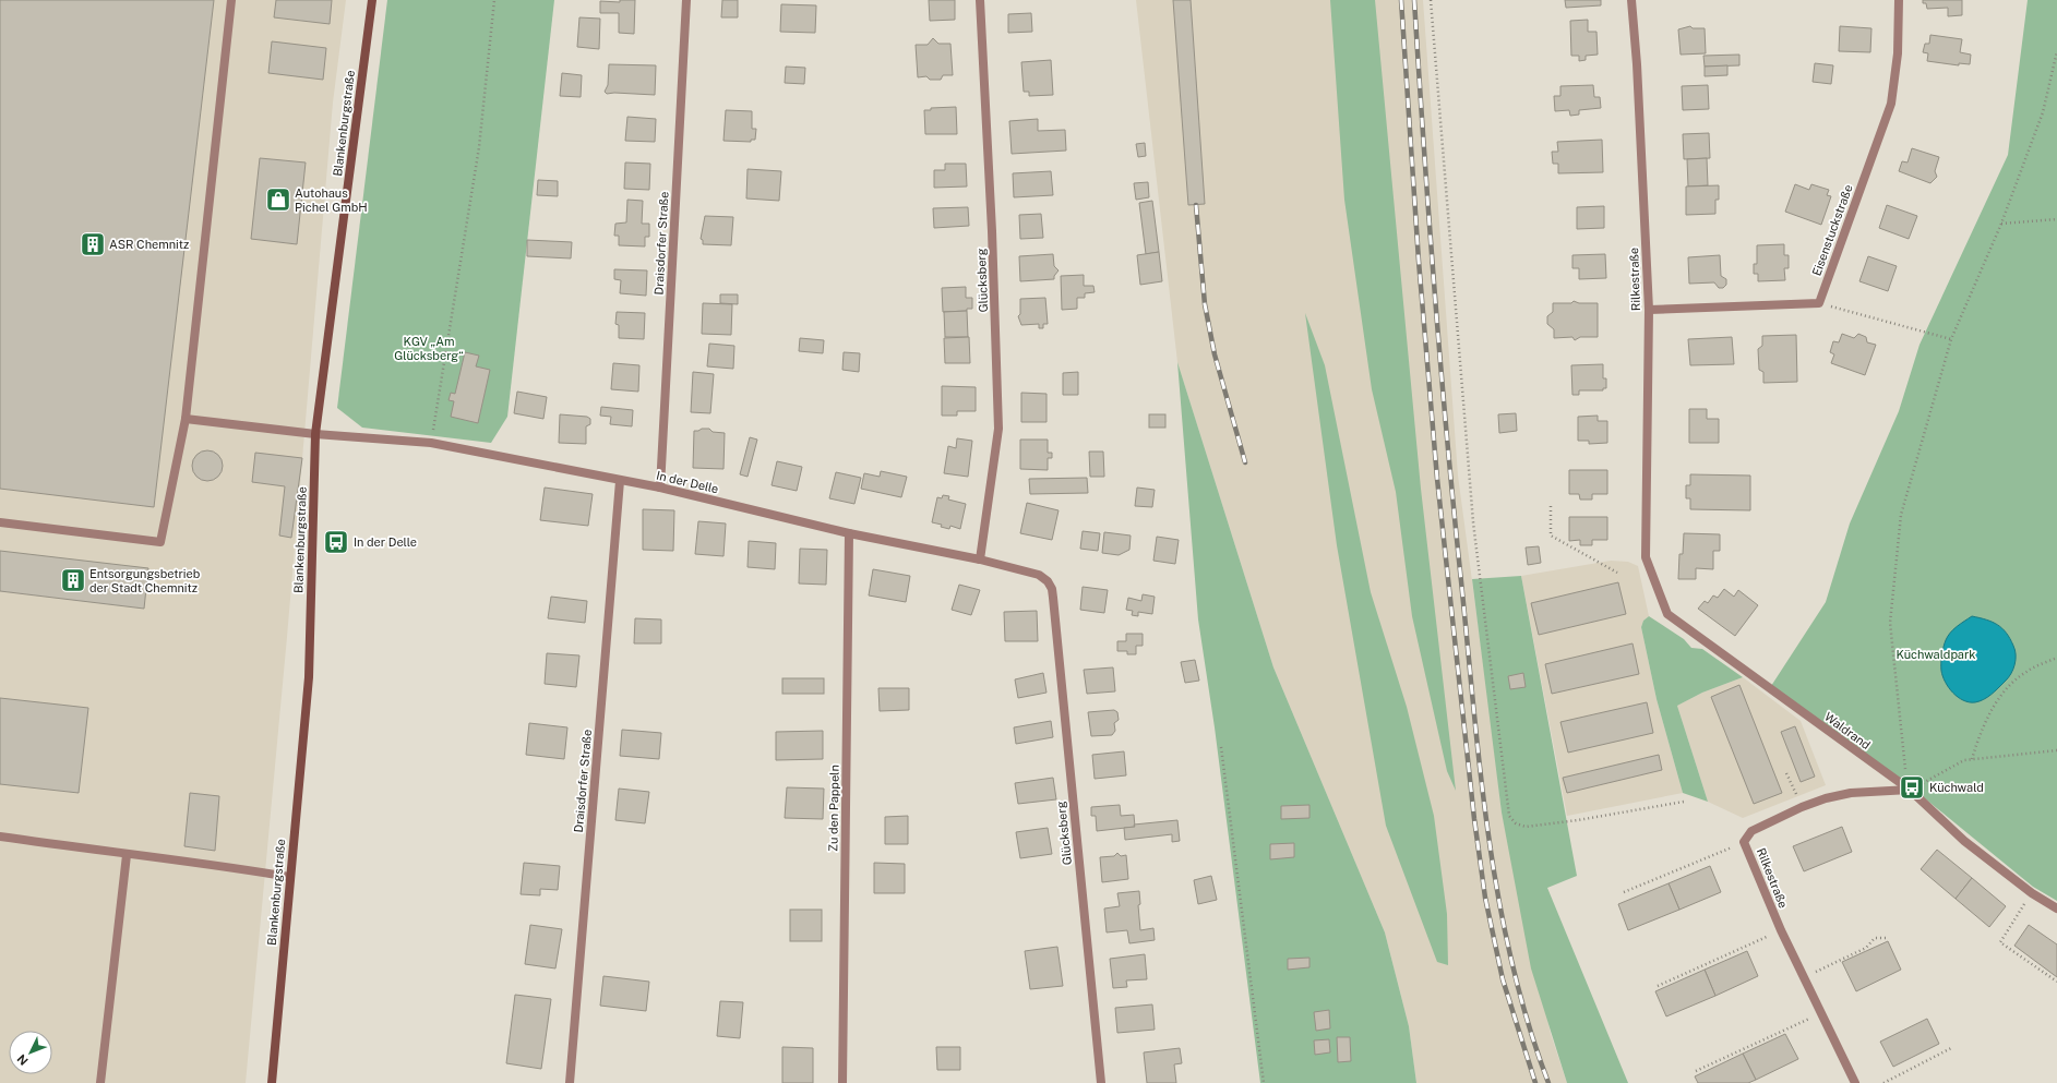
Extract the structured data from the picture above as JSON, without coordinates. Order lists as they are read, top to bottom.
{
  "streets": {
    "main road": ["Blankenburgstraße"],
    "street": [
      "Eisenstuckstraße",
      "Draisdorfer Straße",
      "Rilkestraße",
      "Glücksberg",
      "In der Delle",
      "Waldrand",
      "Zu den Pappeln"
    ]
  },
  "crossings": [
    ["Blankenburgstraße", "In der Delle"],
    ["Draisdorfer Straße", "In der Delle"],
    ["Rilkestraße", "Waldrand"],
    ["Glücksberg", "In der Delle"],
    ["In der Delle", "Zu den Pappeln"]
  ],
  "parks": ["KGV „Am Glücksberg“", "Küchwaldpark"],
  "places": {
    "shop": ["Autohaus Pichel GmbH"],
    "building": ["ASR Chemnitz", "Entsorgungsbetrieb der Stadt Chemnitz"],
    "bus stop": ["In der Delle", "Küchwald"]
  },
  "north": "bottom left"
}
